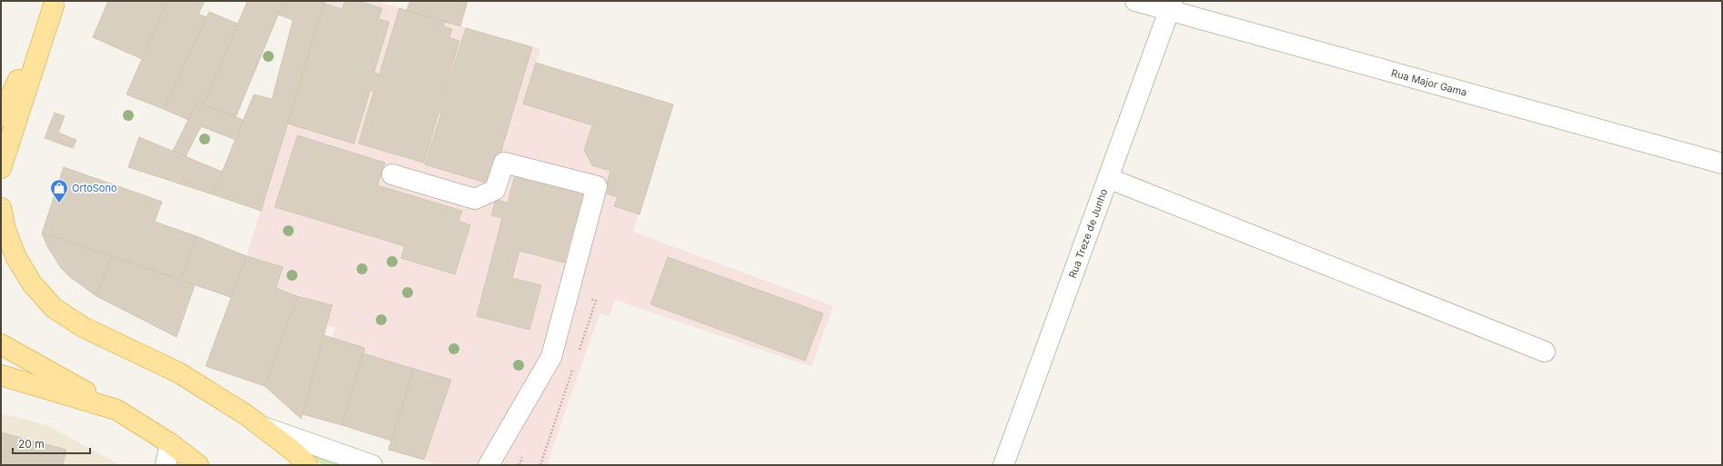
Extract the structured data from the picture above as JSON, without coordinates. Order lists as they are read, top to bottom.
{
  "streets": {
    "street": ["Rua Major Gama", "Rua Treze de Junho"]
  },
  "crossings": [
    ["Rua Major Gama", "Rua Treze de Junho"]
  ],
  "places": {
    "shop": ["OrtoSono"]
  },
  "scale_bar": "20 m"
}
